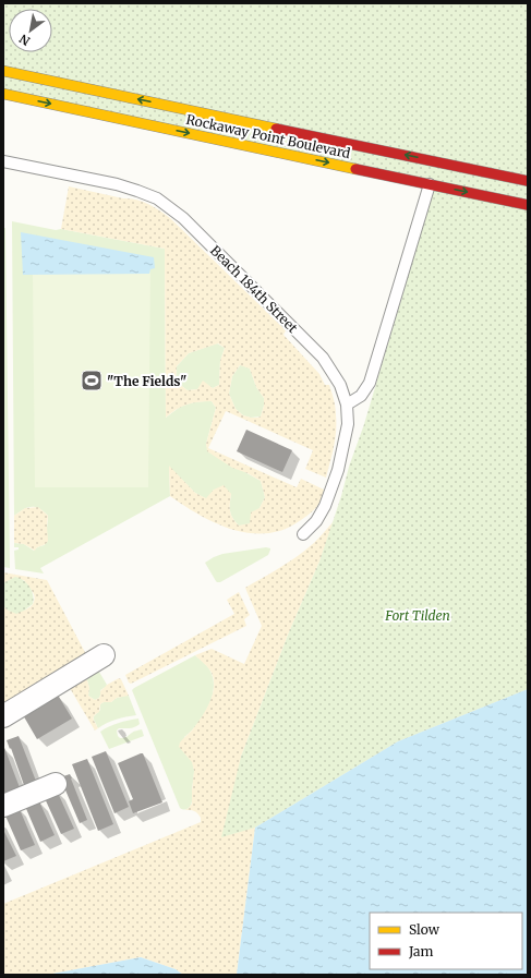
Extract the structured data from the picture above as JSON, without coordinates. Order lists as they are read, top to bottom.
{
  "streets": {
    "street": ["Rockaway Point Boulevard"],
    "lane": ["Beach 184th Street"]
  },
  "parks": ["Fort Tilden"],
  "places": {
    "sports": ["\"The Fields\""]
  },
  "legend": ["Slow", "Jam"],
  "north": "bottom left"
}
